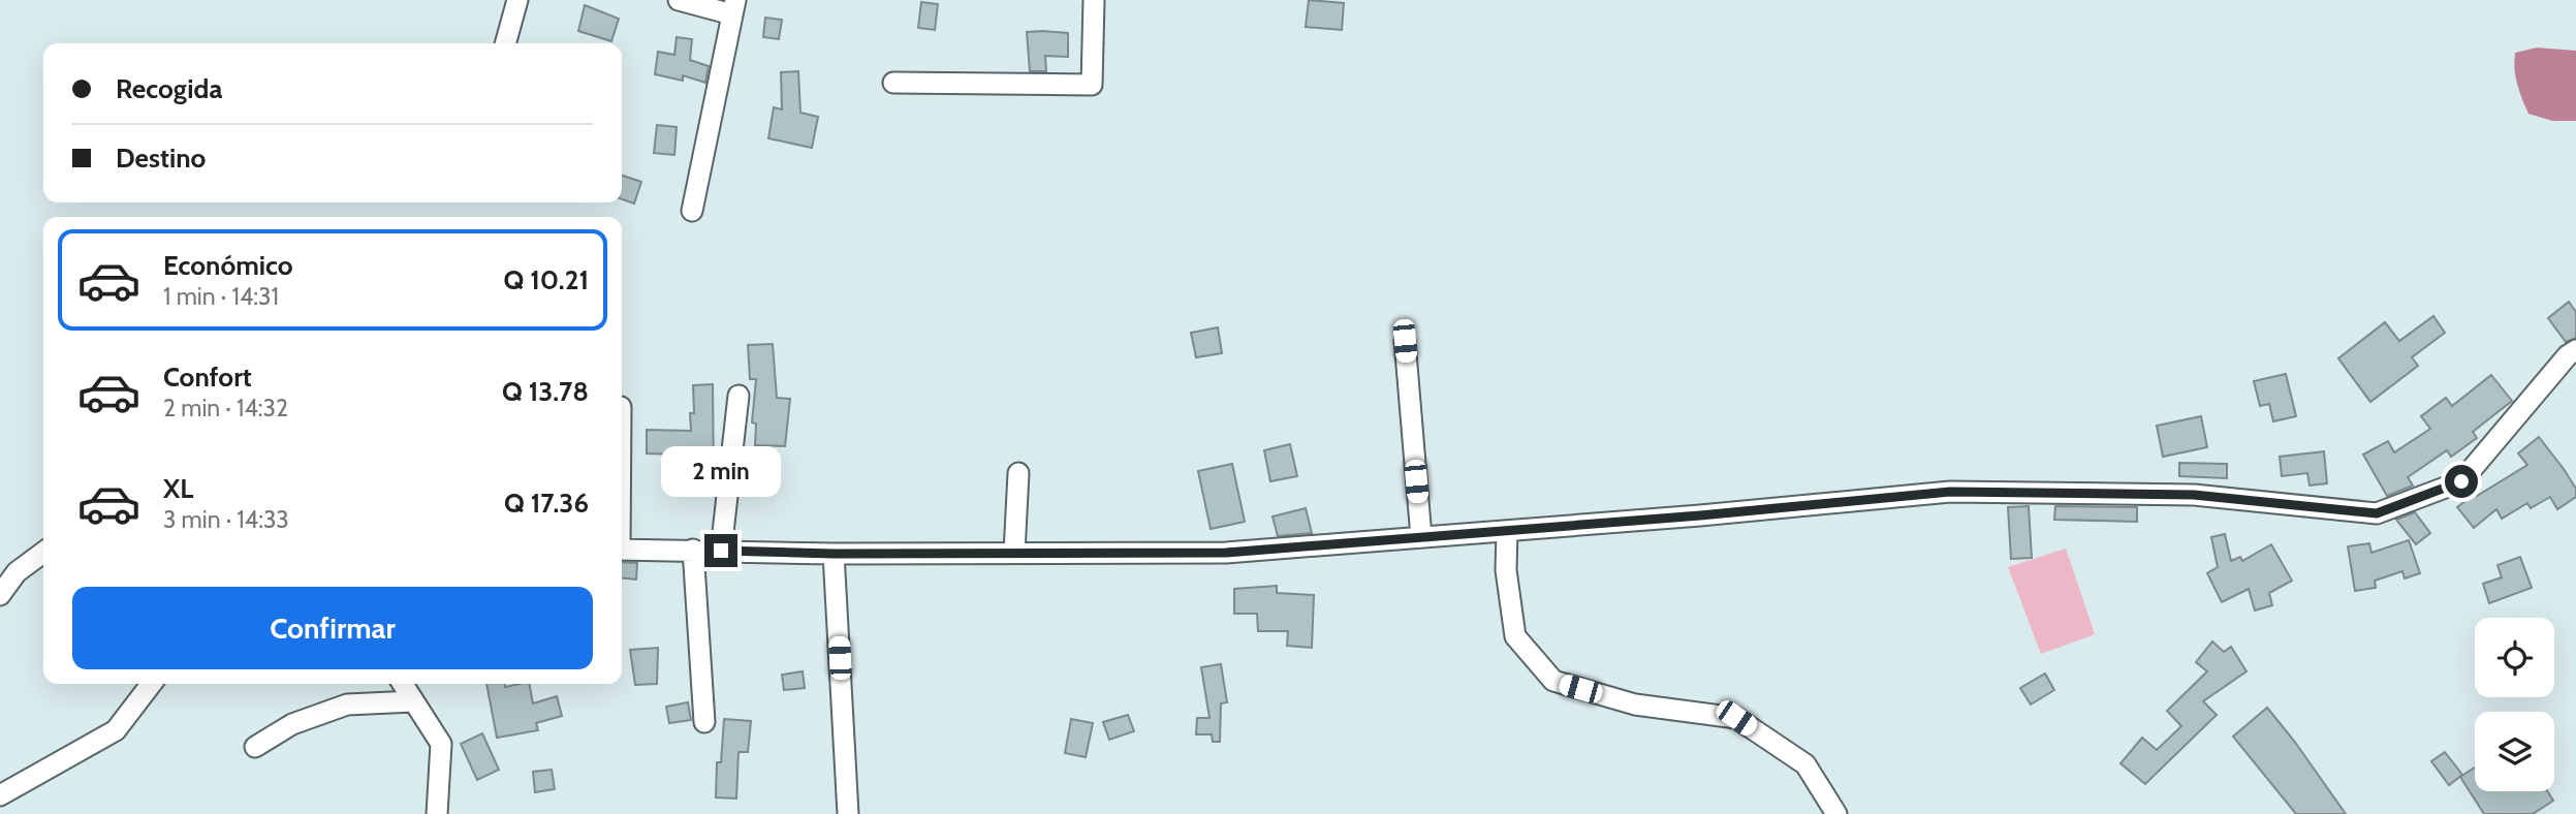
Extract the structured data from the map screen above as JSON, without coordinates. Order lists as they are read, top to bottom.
{
  "page": {
    "banner": ["Recogida", "Destino"],
    "list": [
      {
        "name": "Económico",
        "note": "1 min · 14:31",
        "value": "Q 10.21"
      },
      {
        "name": "Confort",
        "note": "2 min · 14:32",
        "value": "Q 13.78"
      },
      {
        "name": "XL",
        "note": "3 min · 14:33",
        "value": "Q 17.36"
      }
    ],
    "bubble": "2 min",
    "buttons": "Confirmar"
  }
}
